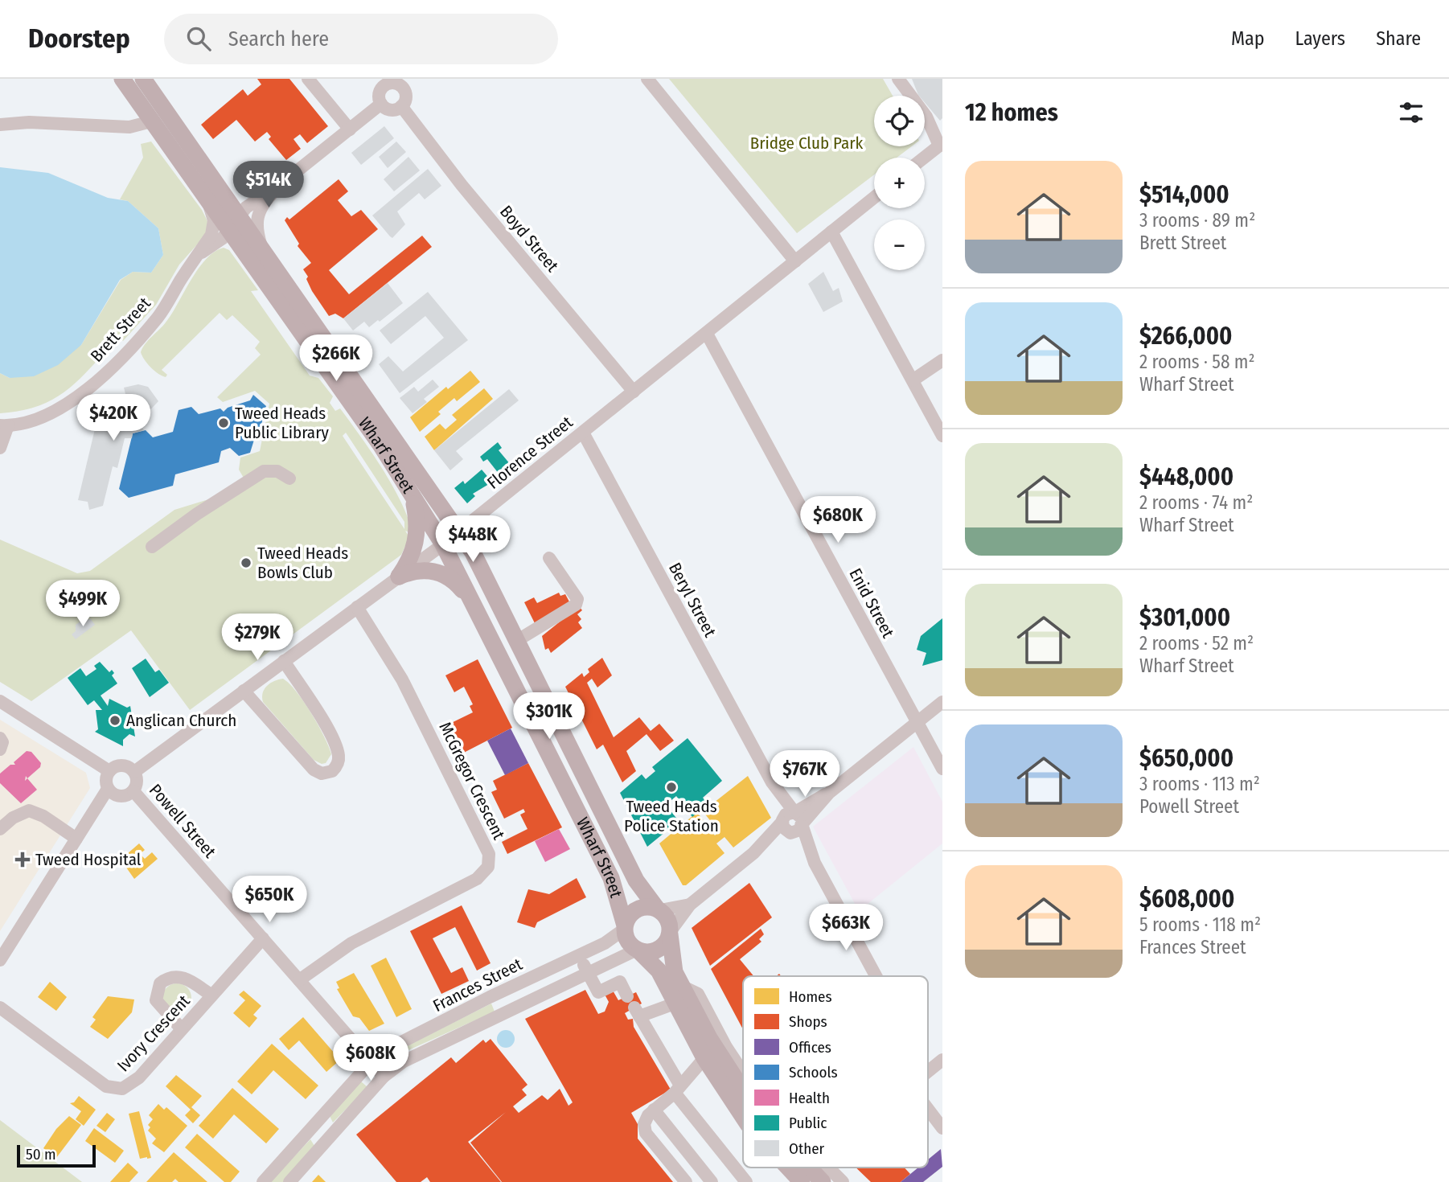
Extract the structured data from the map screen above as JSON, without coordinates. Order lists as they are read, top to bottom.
{
  "streets": {
    "main road": ["Wharf Street"],
    "street": [
      "Boyd Street",
      "Brett Street",
      "Florence Street",
      "Beryl Street",
      "Enid Street",
      "McGregor Crescent",
      "Powell Street",
      "Frances Street",
      "Ivory Crescent"
    ]
  },
  "crossings": [
    ["Boyd Street", "Brett Street"],
    ["Boyd Street", "Florence Street"],
    ["Brett Street", "Wharf Street"],
    ["Florence Street", "Wharf Street"],
    ["Florence Street", "Beryl Street"],
    ["Florence Street", "Enid Street"],
    ["Florence Street", "McGregor Crescent"],
    ["Florence Street", "Powell Street"],
    ["Wharf Street", "Frances Street"],
    ["McGregor Crescent", "Powell Street"],
    ["Powell Street", "Frances Street"],
    ["Powell Street", "Ivory Crescent"]
  ],
  "parks": ["Bridge Club Park"],
  "places": {
    "other": [
      "Tweed Heads Public Library",
      "Tweed Heads Bowls Club",
      "Anglican Church",
      "Tweed Heads Police Station"
    ],
    "health": ["Tweed Hospital"]
  },
  "legend": [
    "Homes",
    "Shops",
    "Offices",
    "Schools",
    "Health",
    "Public",
    "Other"
  ],
  "scale_bar": "50 m",
  "page": {
    "header": "Doorstep",
    "search": "Search here",
    "nav": ["Map", "Layers", "Share"],
    "heading": "12 homes",
    "map_buttons": ["+", "−"],
    "list": [
      {
        "name": "$514,000",
        "note": "3 rooms · 89 m² · Brett Street"
      },
      {
        "name": "$266,000",
        "note": "2 rooms · 58 m² · Wharf Street"
      },
      {
        "name": "$448,000",
        "note": "2 rooms · 74 m² · Wharf Street"
      },
      {
        "name": "$301,000",
        "note": "2 rooms · 52 m² · Wharf Street"
      },
      {
        "name": "$650,000",
        "note": "3 rooms · 113 m² · Powell Street"
      },
      {
        "name": "$608,000",
        "note": "5 rooms · 118 m² · Frances Street"
      }
    ],
    "price": [
      "$514K",
      "$266K",
      "$420K",
      "$680K",
      "$448K",
      "$499K",
      "$279K",
      "$301K",
      "$767K",
      "$650K",
      "$663K",
      "$608K"
    ],
    "scale": "50 m"
  }
}
